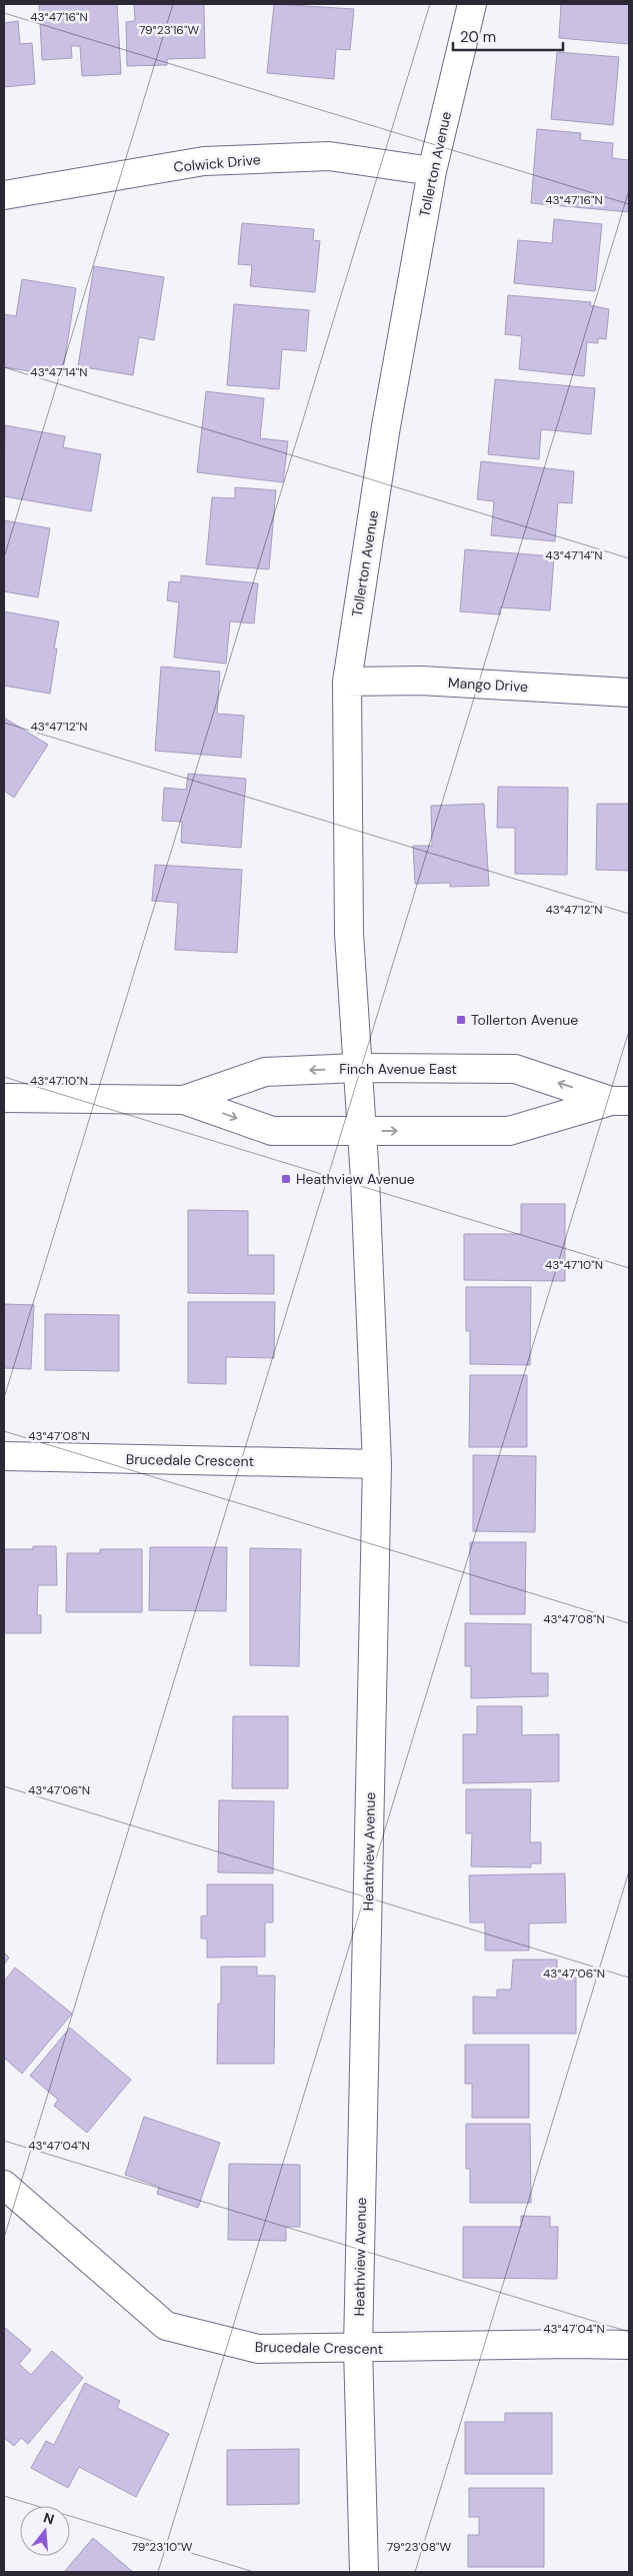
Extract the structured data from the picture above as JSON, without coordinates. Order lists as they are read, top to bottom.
{
  "streets": {
    "street": [
      "Colwick Drive",
      "Tollerton Avenue",
      "Mango Drive",
      "Finch Avenue East",
      "Brucedale Crescent",
      "Heathview Avenue"
    ]
  },
  "crossings": [
    ["Colwick Drive", "Tollerton Avenue"],
    ["Tollerton Avenue", "Mango Drive"],
    ["Tollerton Avenue", "Finch Avenue East"],
    ["Tollerton Avenue", "Heathview Avenue"],
    ["Finch Avenue East", "Heathview Avenue"],
    ["Brucedale Crescent", "Heathview Avenue"]
  ],
  "places": {
    "transit": ["Tollerton Avenue", "Heathview Avenue"]
  },
  "scale_bar": "20 m",
  "north": "top",
  "coordinates": [
    "43°47'16\"N",
    "79°23'16\"W",
    "43°47'14\"N",
    "43°47'12\"N",
    "43°47'10\"N",
    "43°47'08\"N",
    "43°47'06\"N",
    "43°47'04\"N",
    "79°23'10\"W",
    "79°23'08\"W"
  ]
}
